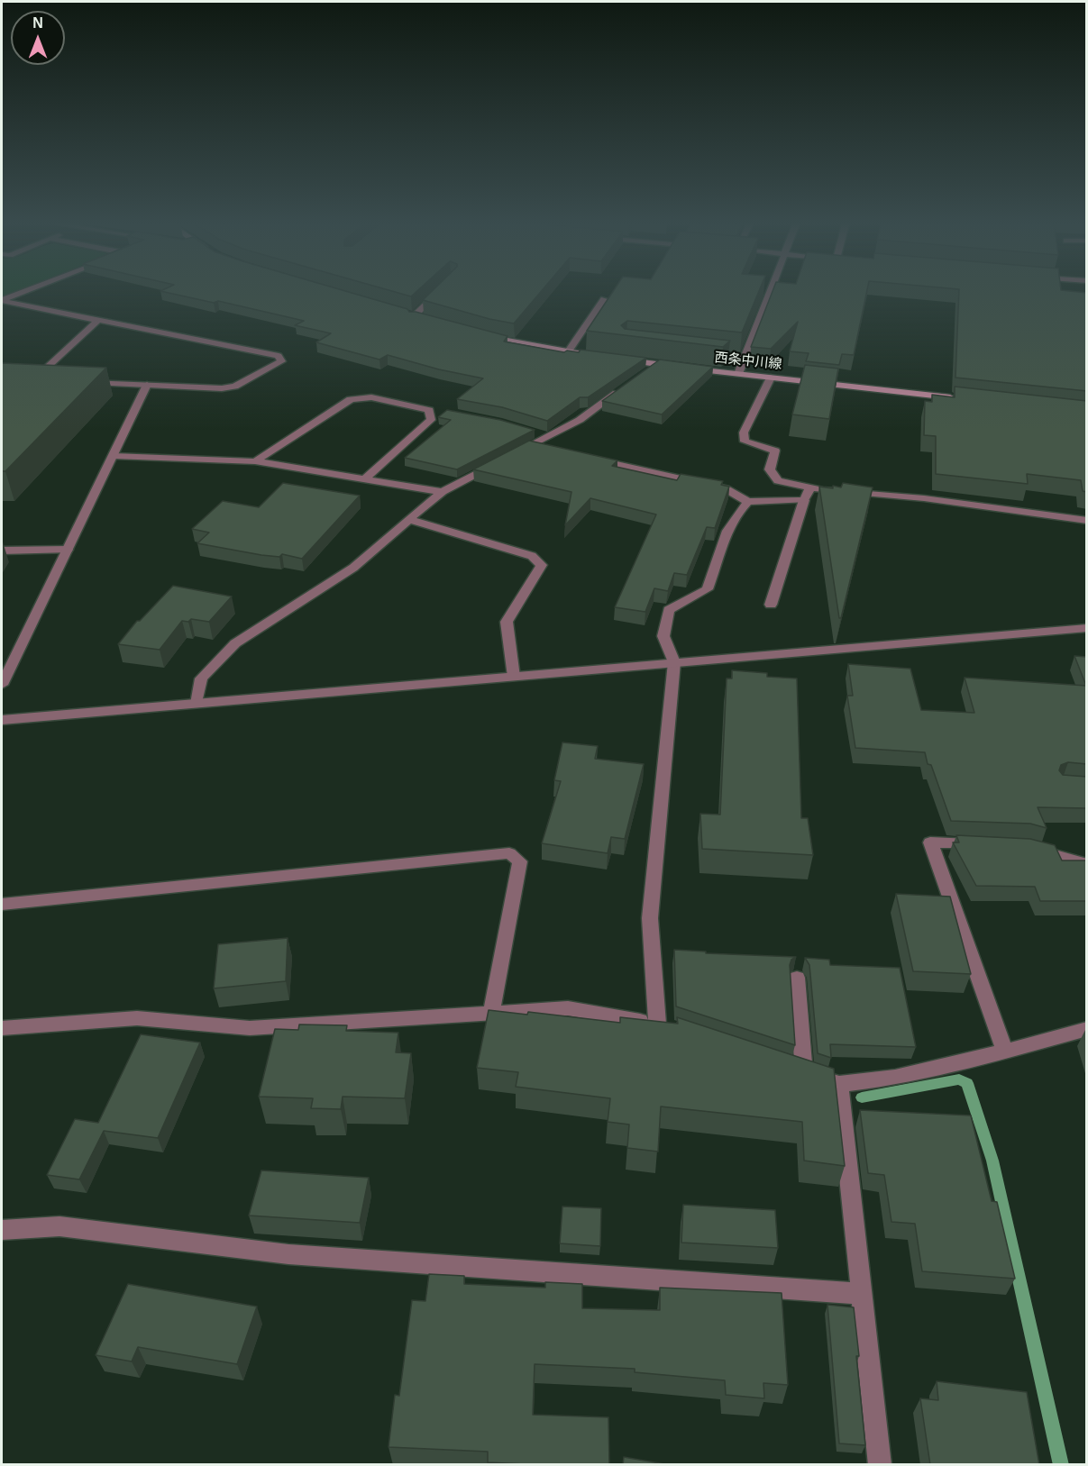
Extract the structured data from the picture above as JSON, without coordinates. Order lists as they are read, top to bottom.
{
  "streets": {
    "main road": ["西条中川線"]
  },
  "north": "top"
}
